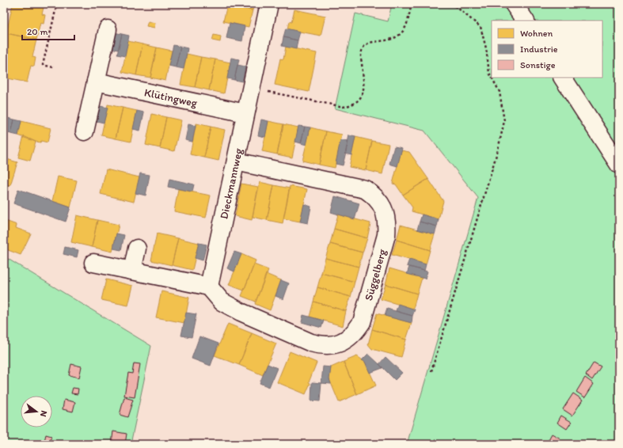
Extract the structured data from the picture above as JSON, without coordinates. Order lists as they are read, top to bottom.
{
  "streets": {
    "street": ["Klütingweg", "Dieckmannweg", "Süggelberg"]
  },
  "crossings": [
    ["Klütingweg", "Dieckmannweg"],
    ["Dieckmannweg", "Süggelberg"]
  ],
  "legend": ["Wohnen", "Industrie", "Sonstige"],
  "scale_bar": "20 m",
  "north": "right"
}
